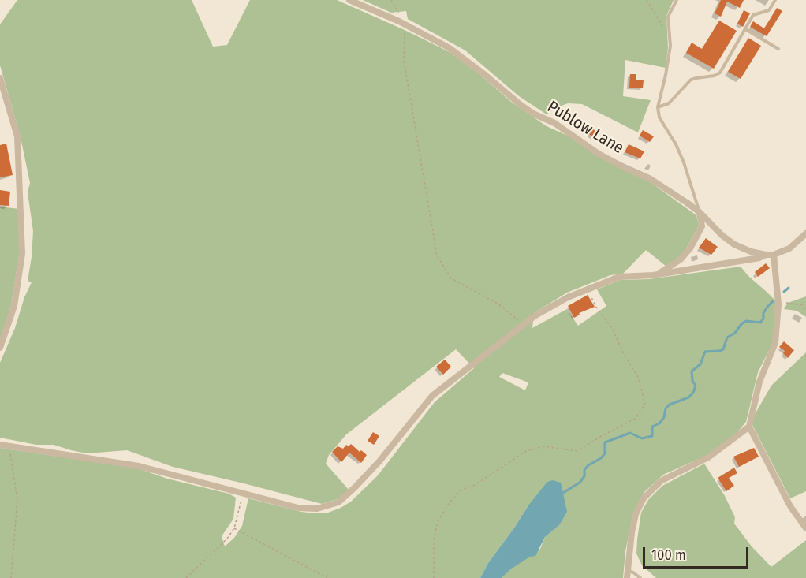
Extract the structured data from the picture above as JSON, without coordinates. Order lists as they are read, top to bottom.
{
  "streets": {
    "street": ["Publow Lane"]
  },
  "scale_bar": "100 m"
}
